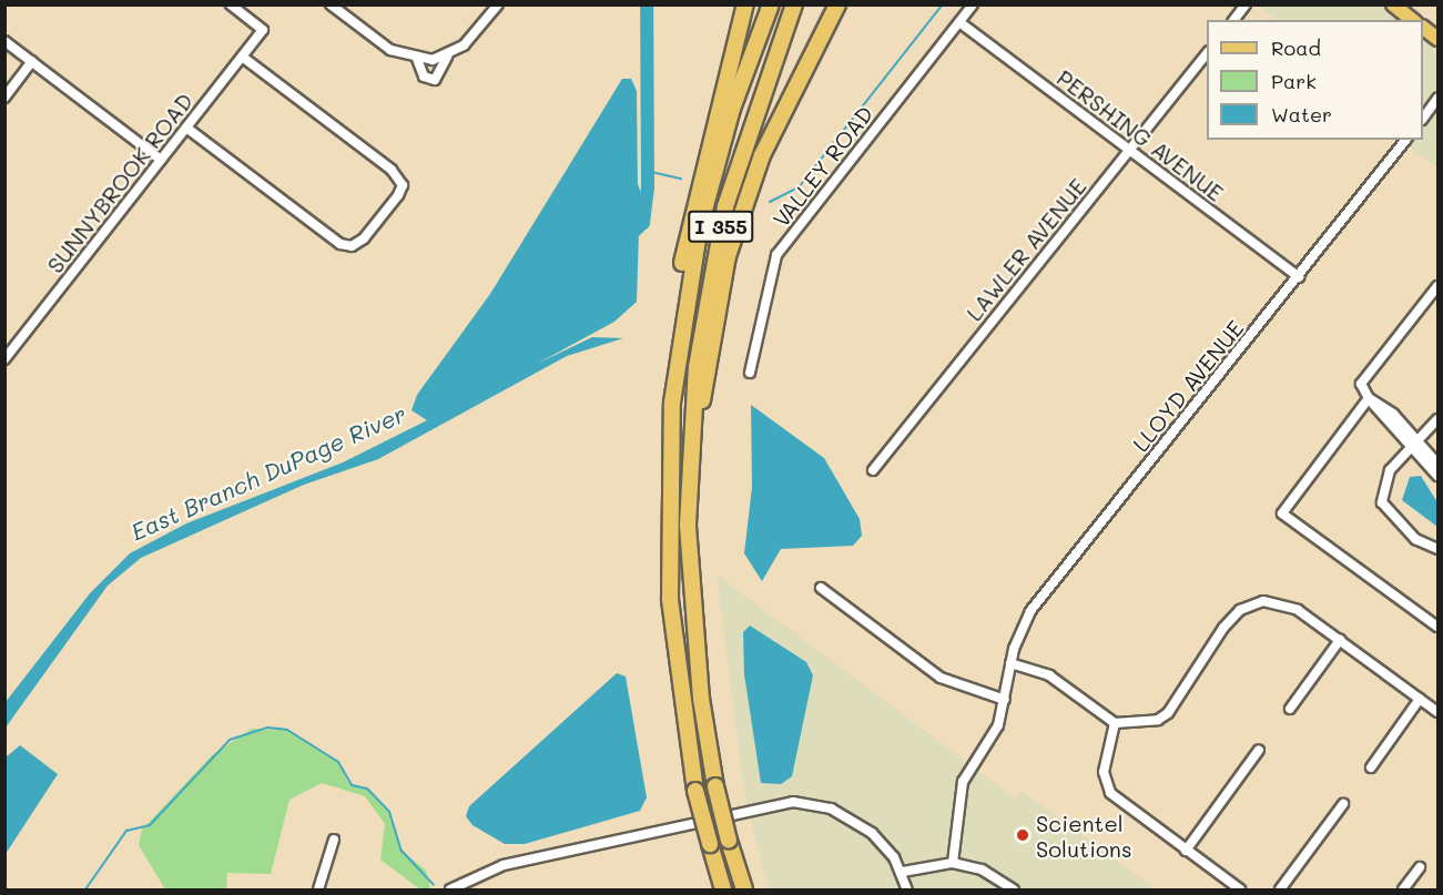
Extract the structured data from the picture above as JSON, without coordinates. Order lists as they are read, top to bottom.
{
  "streets": {
    "highway": ["I 355"],
    "street": [
      "PERSHING AVENUE",
      "VALLEY ROAD",
      "SUNNYBROOK ROAD",
      "LAWLER AVENUE",
      "LLOYD AVENUE"
    ]
  },
  "crossings": [
    ["PERSHING AVENUE", "VALLEY ROAD"],
    ["PERSHING AVENUE", "LAWLER AVENUE"],
    ["PERSHING AVENUE", "LLOYD AVENUE"]
  ],
  "water": ["East Branch DuPage River"],
  "places": ["Scientel Solutions"],
  "legend": ["Road", "Park", "Water"]
}
